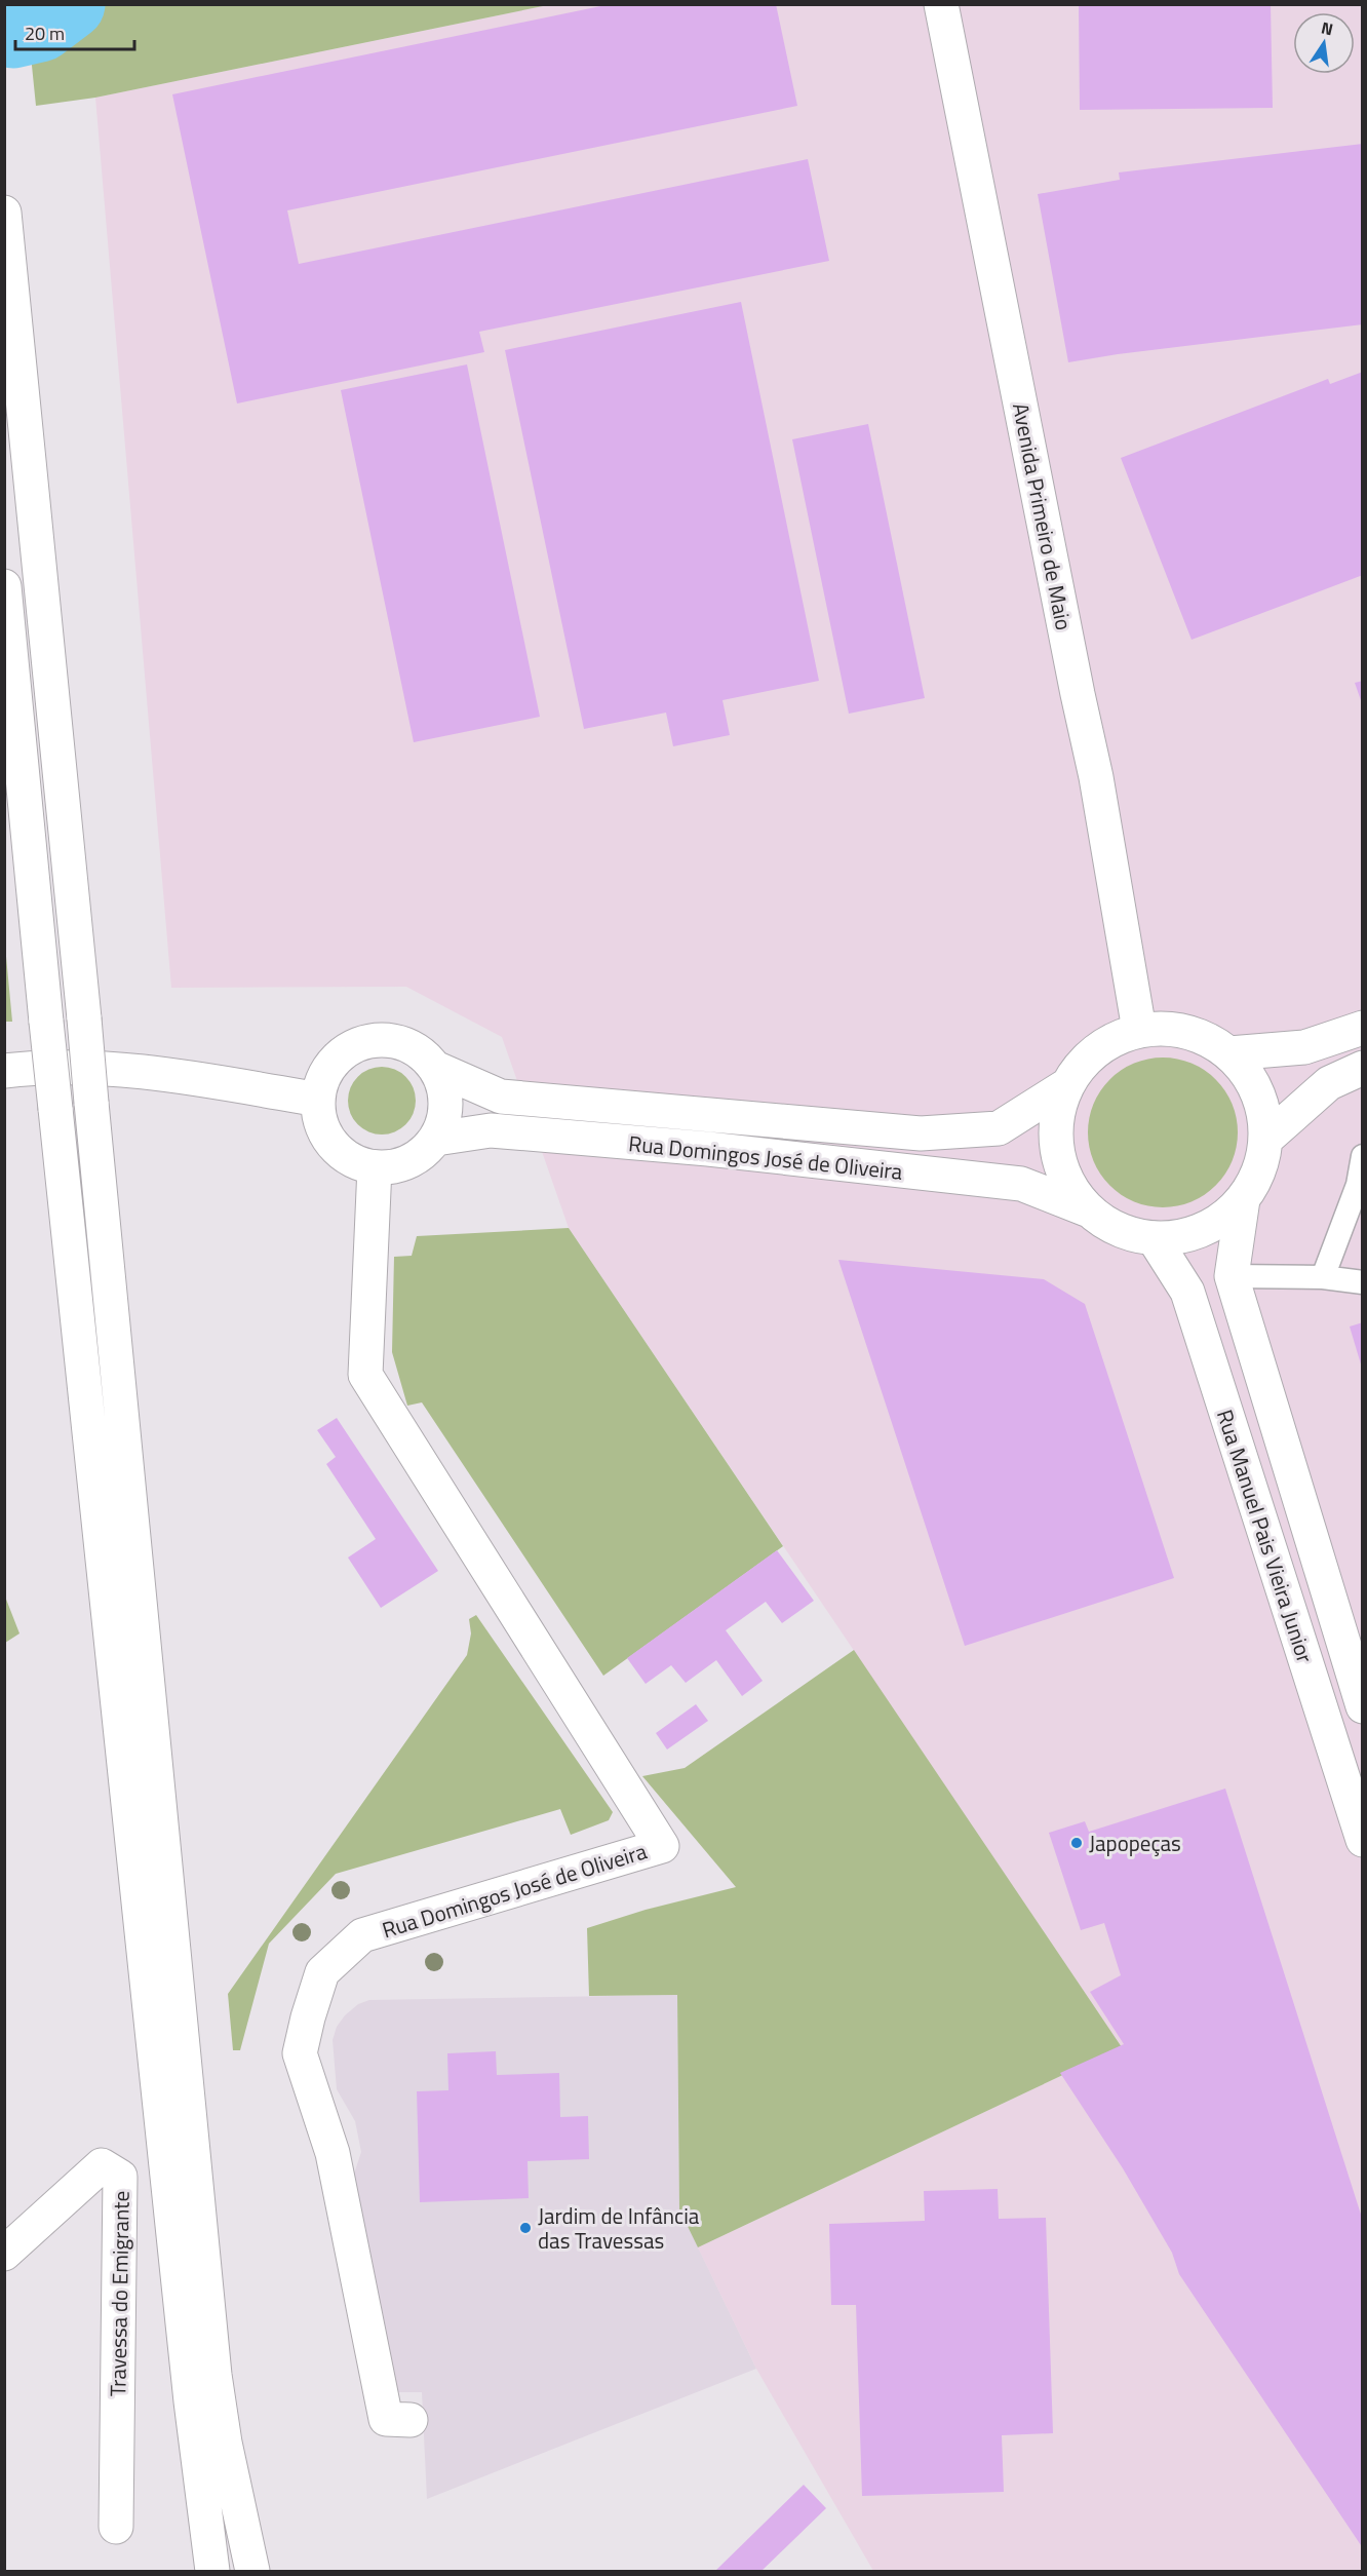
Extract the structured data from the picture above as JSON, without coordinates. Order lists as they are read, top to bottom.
{
  "streets": {
    "main road": [
      "Avenida Primeiro de Maio",
      "Rua Domingos José de Oliveira",
      "Rua Manuel Pais Vieira Junior",
      "Travessa do Emigrante"
    ]
  },
  "crossings": [
    ["Avenida Primeiro de Maio", "Rua Domingos José de Oliveira"],
    ["Avenida Primeiro de Maio", "Rua Manuel Pais Vieira Junior"],
    ["Rua Domingos José de Oliveira", "Rua Manuel Pais Vieira Junior"]
  ],
  "places": ["Japopeças", "Jardim de Infância das Travessas"],
  "scale_bar": "20 m",
  "north": "top"
}
